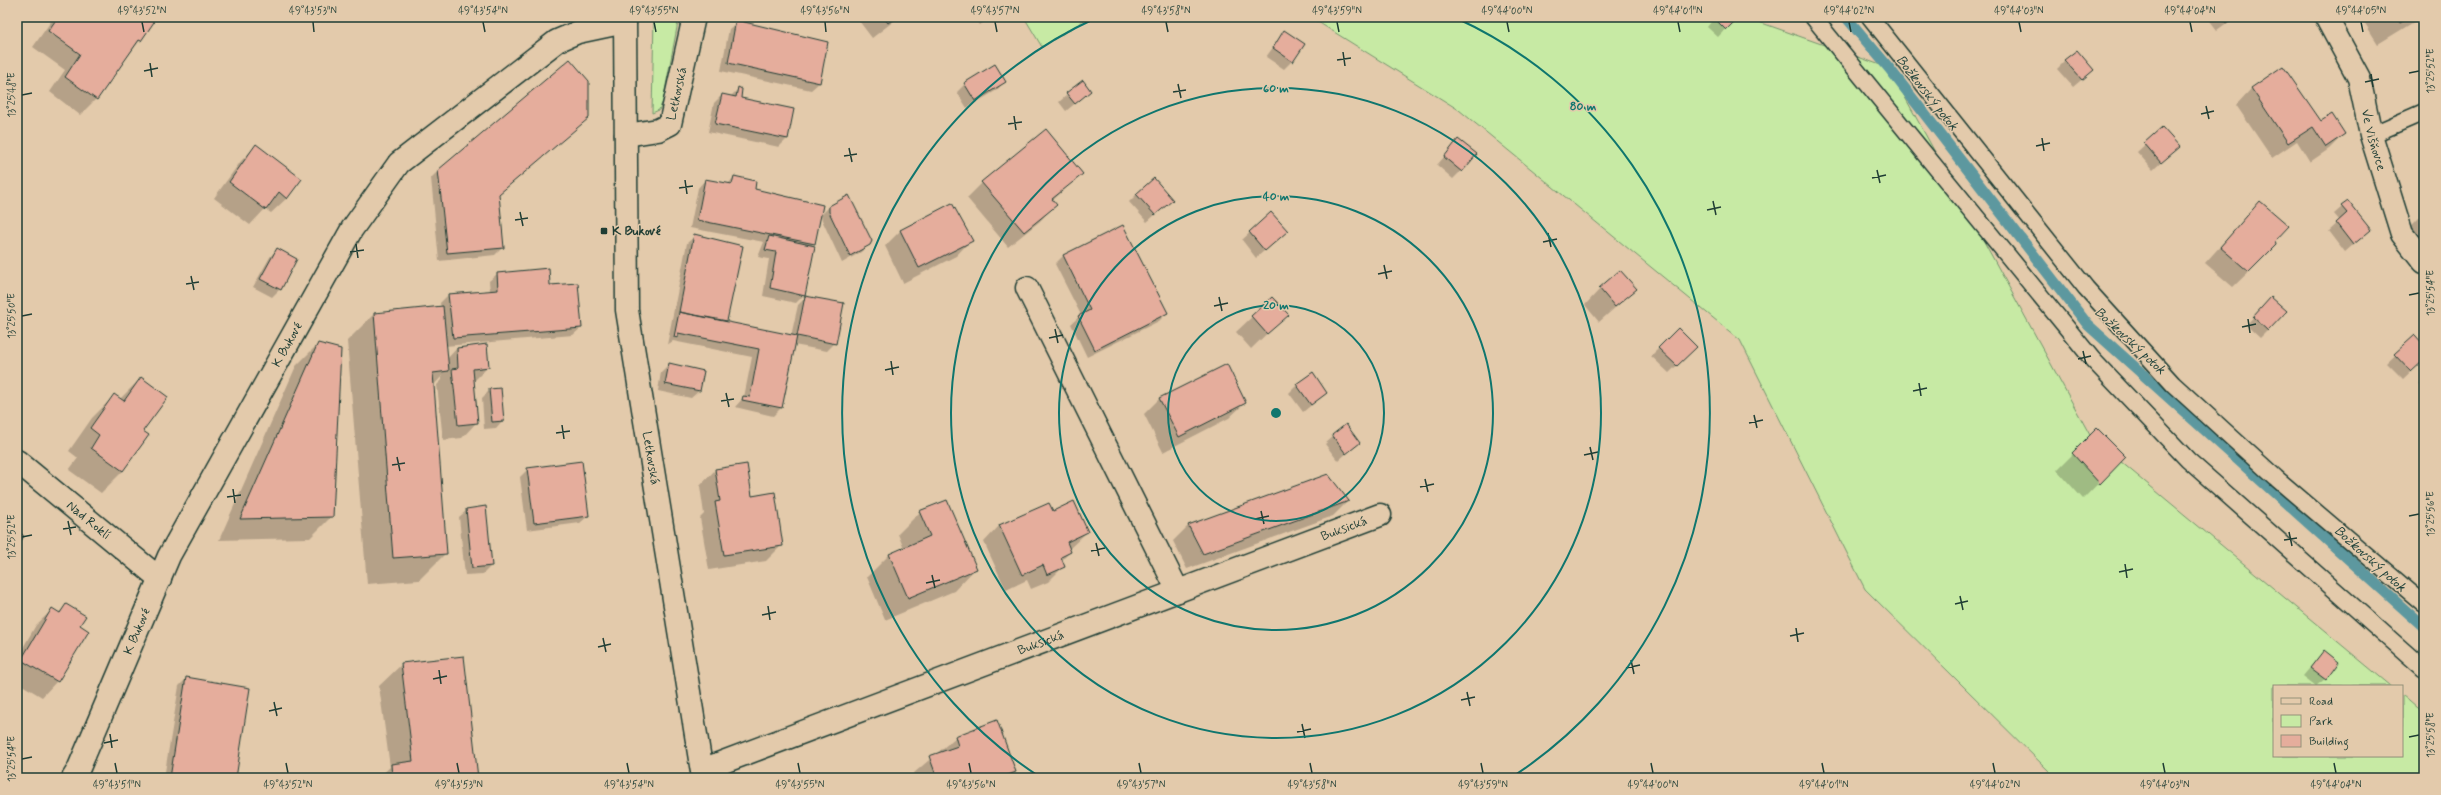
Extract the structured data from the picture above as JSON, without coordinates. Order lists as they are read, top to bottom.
{
  "streets": {
    "street": [
      "Letkovská",
      "Ve Višňovce",
      "K Bukové",
      "Nad Roklí",
      "Buksická"
    ]
  },
  "crossings": [
    ["Letkovská", "K Bukové"],
    ["Letkovská", "Buksická"],
    ["K Bukové", "Nad Roklí"]
  ],
  "water": ["Božkovský potok"],
  "places": {
    "transit": ["K Bukové"]
  },
  "legend": ["Road", "Park", "Building"],
  "coordinates": [
    "49°43'52\"N",
    "49°43'53\"N",
    "49°43'54\"N",
    "49°43'55\"N",
    "49°43'56\"N",
    "49°43'57\"N",
    "49°43'58\"N",
    "49°43'59\"N",
    "49°44'00\"N",
    "49°44'01\"N",
    "49°44'02\"N",
    "49°44'03\"N",
    "49°44'04\"N",
    "49°44'05\"N",
    "13°25'52\"E",
    "13°25'48\"E",
    "13°25'54\"E",
    "13°25'50\"E",
    "13°25'56\"E",
    "13°25'58\"E",
    "49°43'51\"N"
  ],
  "rings": [
    "60 m",
    "80 m",
    "40 m",
    "20 m"
  ]
}
